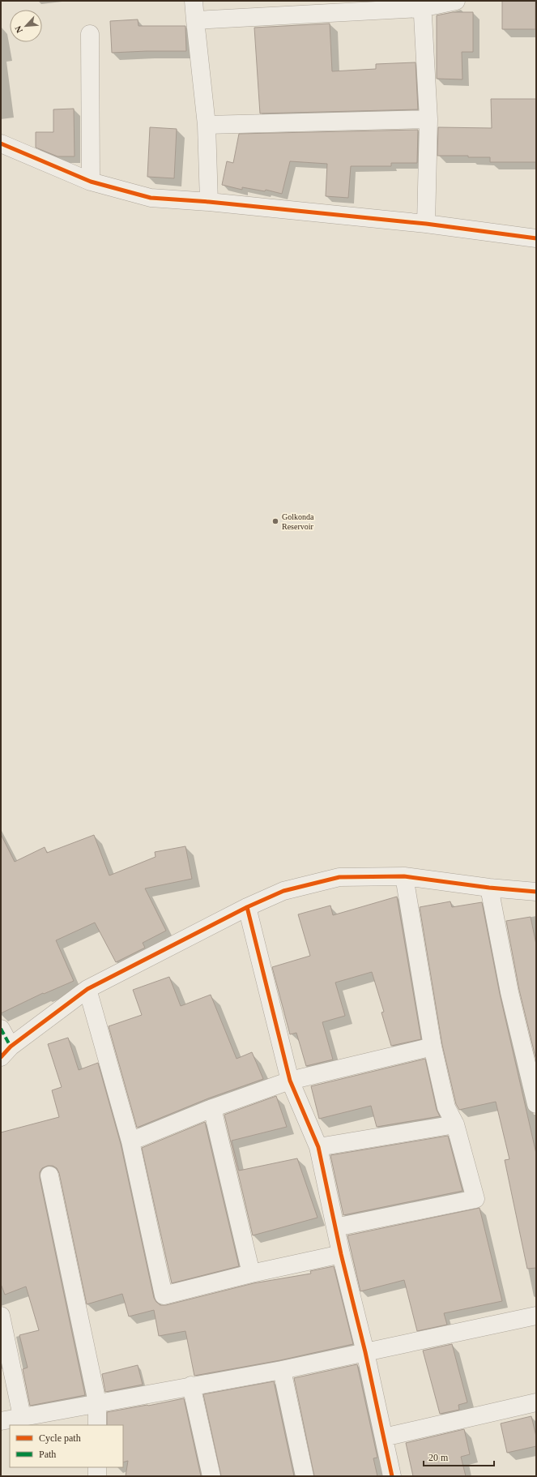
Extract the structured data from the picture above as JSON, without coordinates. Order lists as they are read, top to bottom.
{
  "places": ["Golkonda Reservoir"],
  "legend": ["Cycle path", "Path"],
  "scale_bar": "20 m",
  "north": "bottom left"
}
